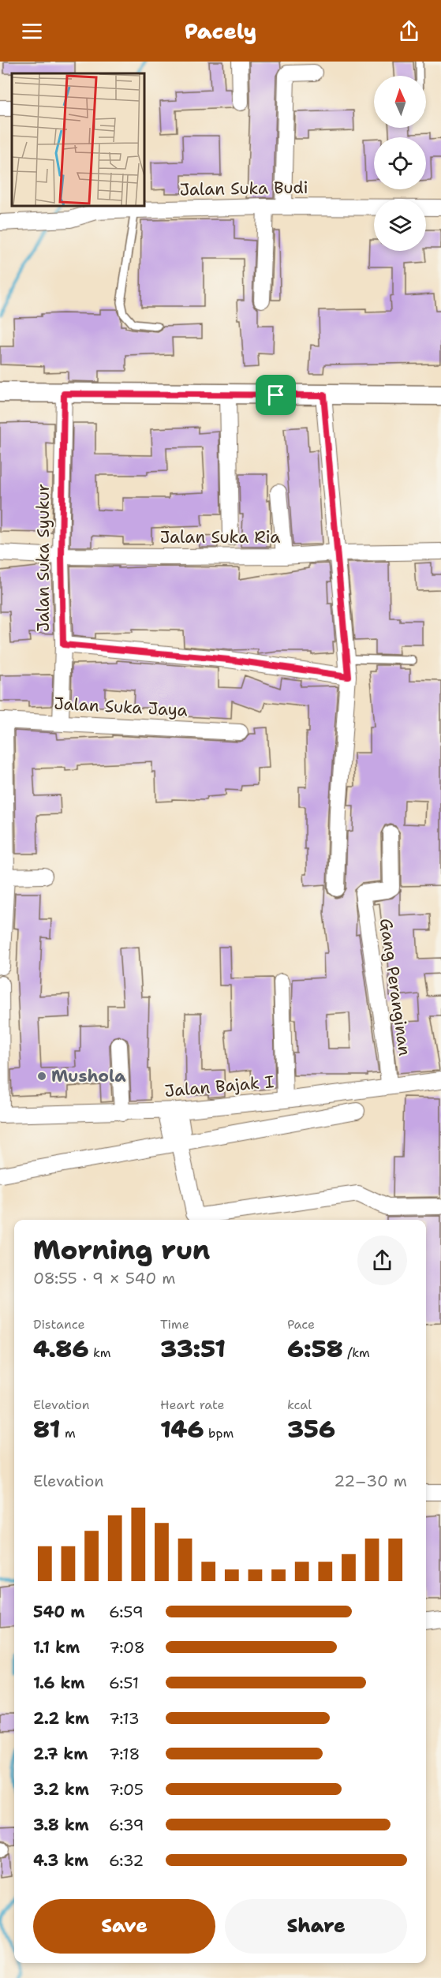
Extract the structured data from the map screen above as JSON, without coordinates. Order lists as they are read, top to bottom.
{
  "streets": {
    "street": [
      "Jalan Suka Budi",
      "Jalan Suka Ria",
      "Jalan Suka Syukur",
      "Jalan Suka Jaya",
      "Gang Peranginan",
      "Jalan Bajak I"
    ]
  },
  "crossings": [
    ["Jalan Suka Ria", "Jalan Suka Syukur"],
    ["Jalan Suka Syukur", "Jalan Suka Jaya"],
    ["Gang Peranginan", "Jalan Bajak I"]
  ],
  "places": ["Mushola"],
  "north": "top",
  "page": {
    "header": "Pacely",
    "heading": ["Morning run", "08:55 · 9 × 540 m"],
    "stats": [
      ["Distance", "4.86 km"],
      ["Time", "33:51"],
      ["Pace", "6:58 /km"],
      ["Elevation", "81 m"],
      ["Heart rate", "146 bpm"],
      ["kcal", "356"]
    ],
    "chart": ["Elevation", "22–30 m"],
    "list": [
      {
        "name": "540 m",
        "note": "6:59"
      },
      {
        "name": "1.1 km",
        "note": "7:08"
      },
      {
        "name": "1.6 km",
        "note": "6:51"
      },
      {
        "name": "2.2 km",
        "note": "7:13"
      },
      {
        "name": "2.7 km",
        "note": "7:18"
      },
      {
        "name": "3.2 km",
        "note": "7:05"
      },
      {
        "name": "3.8 km",
        "note": "6:39"
      },
      {
        "name": "4.3 km",
        "note": "6:32"
      }
    ],
    "buttons": ["Save", "Share"]
  }
}
